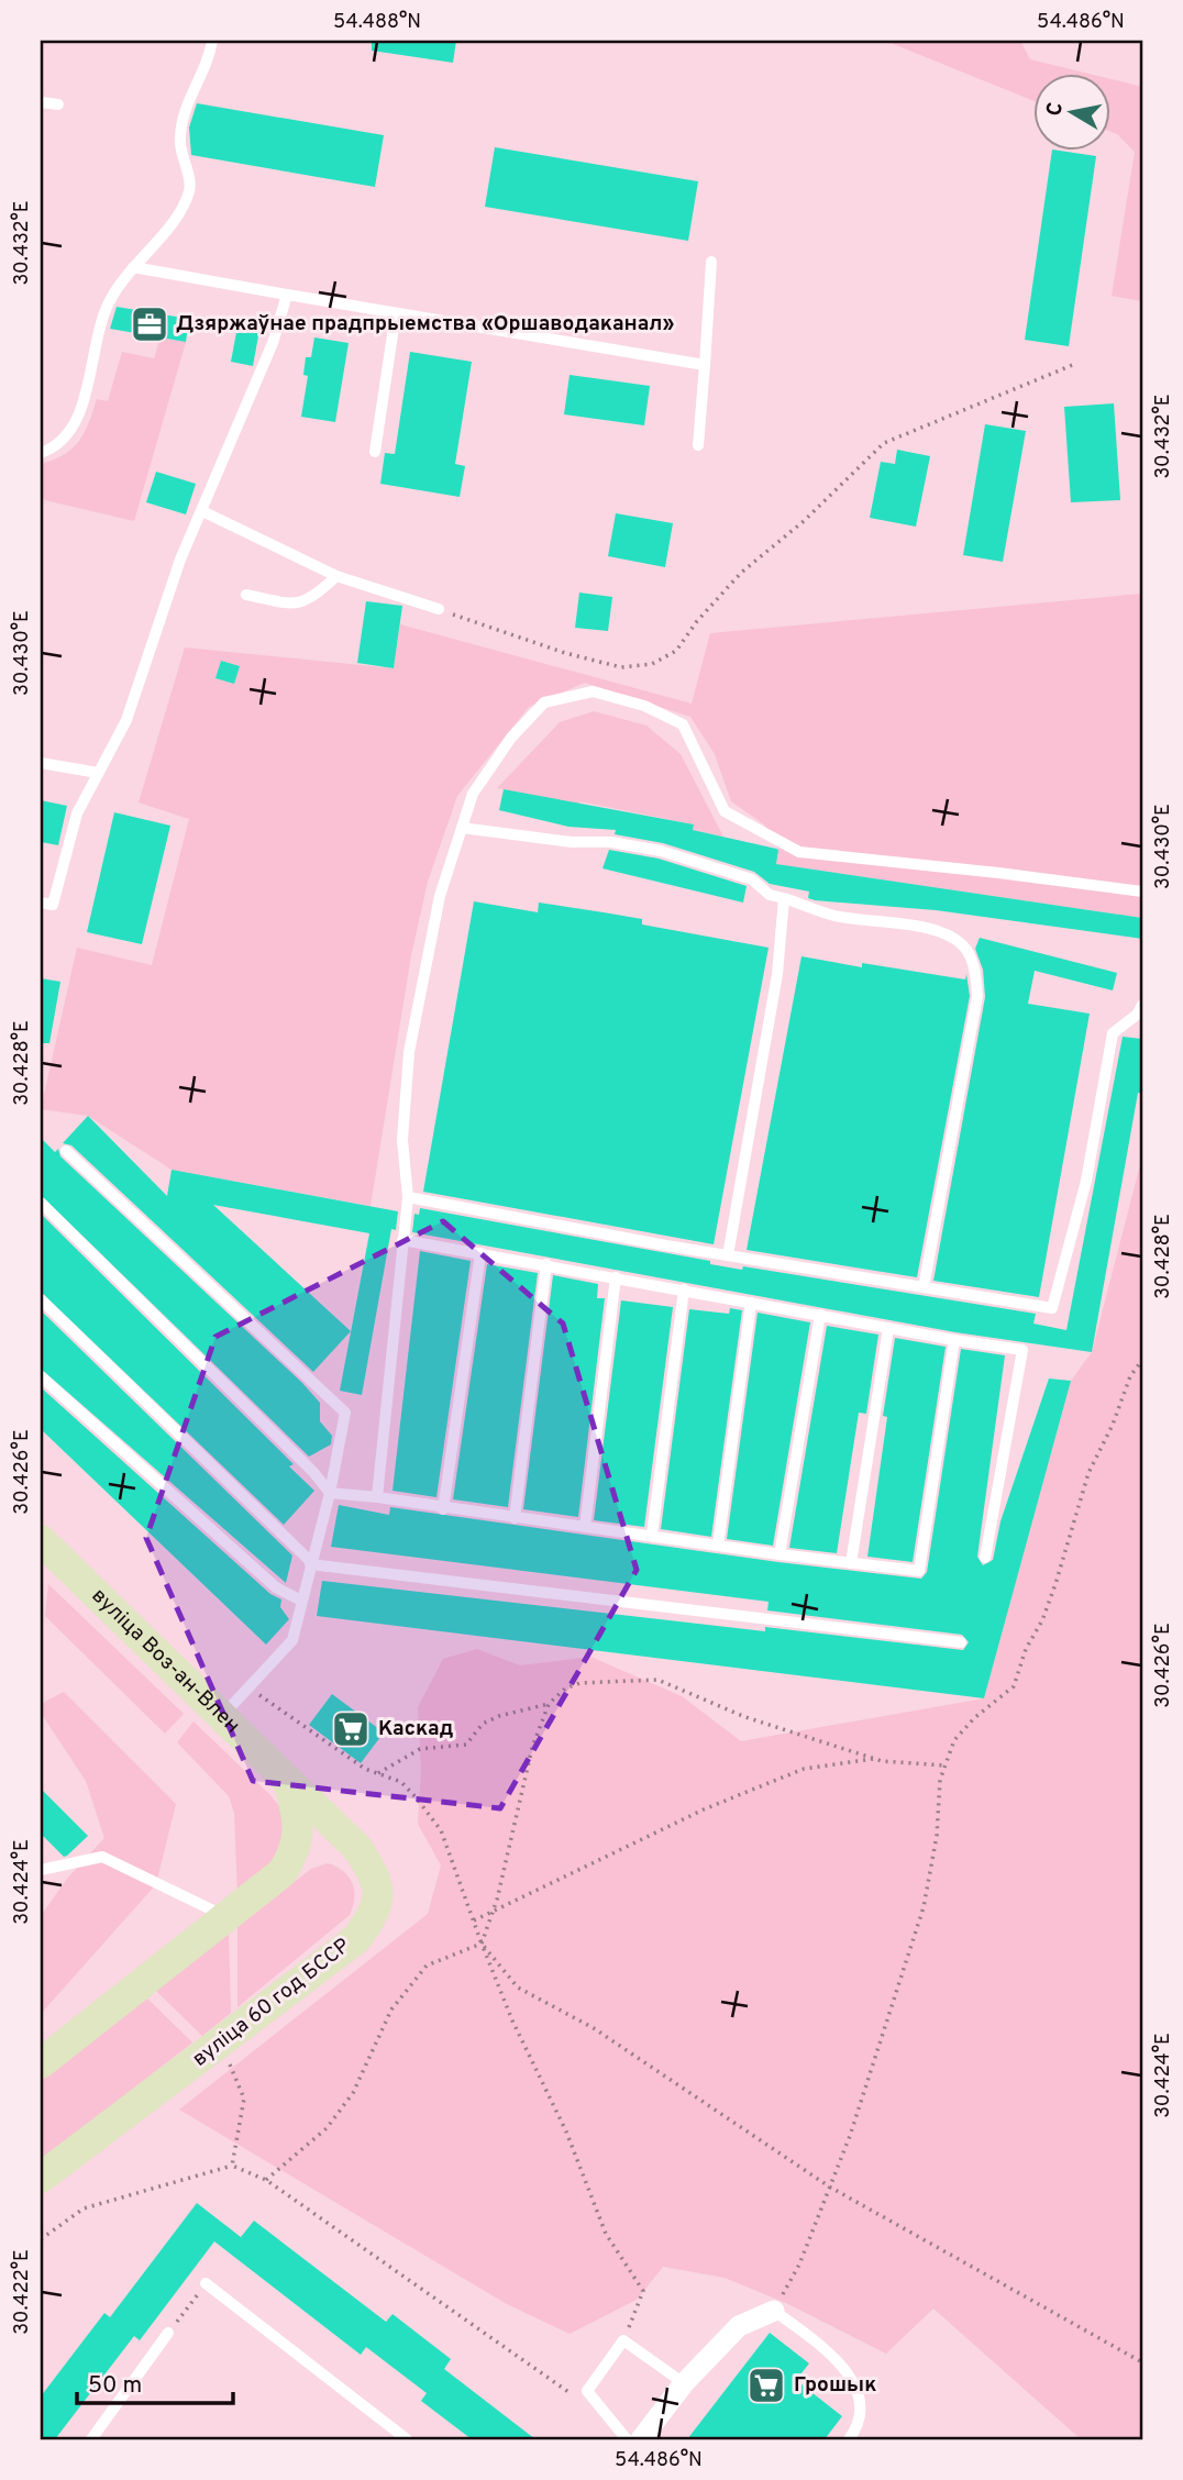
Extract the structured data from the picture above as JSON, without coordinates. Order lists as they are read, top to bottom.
{
  "streets": {
    "main road": ["вуліца Воз-ан-Влен", "вуліца 60 год БССР"]
  },
  "crossings": [
    ["вуліца Воз-ан-Влен", "вуліца 60 год БССР"]
  ],
  "places": {
    "office": ["Дзяржаўнае прадпрыемства «Оршаводаканал»"],
    "supermarket": ["Каскад", "Грошык"]
  },
  "scale_bar": "50 m",
  "north": "left",
  "coordinates": [
    "54.488°N",
    "54.486°N",
    "30.432°E",
    "30.430°E",
    "30.428°E",
    "30.426°E",
    "30.424°E",
    "30.422°E"
  ]
}
